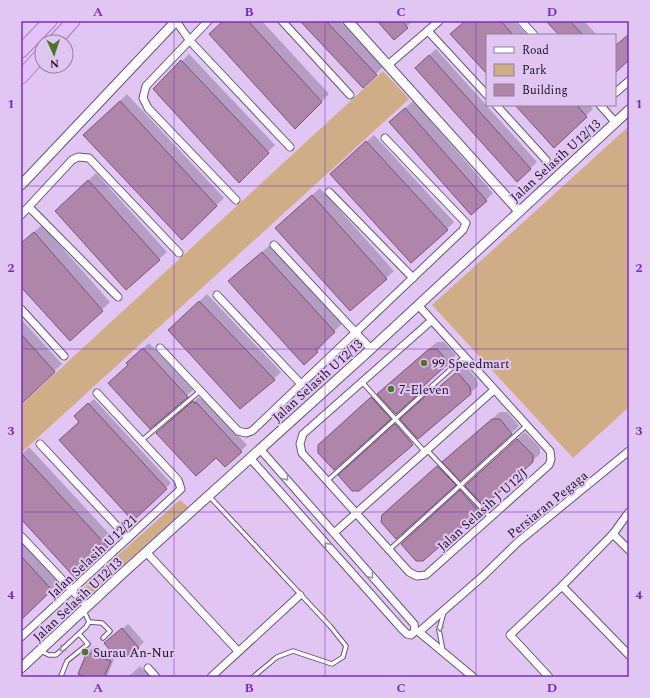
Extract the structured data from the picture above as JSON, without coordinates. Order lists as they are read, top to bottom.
{
  "streets": {
    "street": [
      "Jalan Selasih U12/13",
      "Persiaran Pegaga",
      "Jalan Selasih J U12/J",
      "Jalan Selasih U12/21"
    ]
  },
  "places": ["99 Speedmart", "7-Eleven", "Surau An-Nur"],
  "legend": ["Road", "Park", "Building"],
  "north": "bottom",
  "grid": {
    "columns": [
      "A",
      "B",
      "C",
      "D"
    ],
    "rows": [
      "1",
      "2",
      "3",
      "4"
    ]
  }
}
